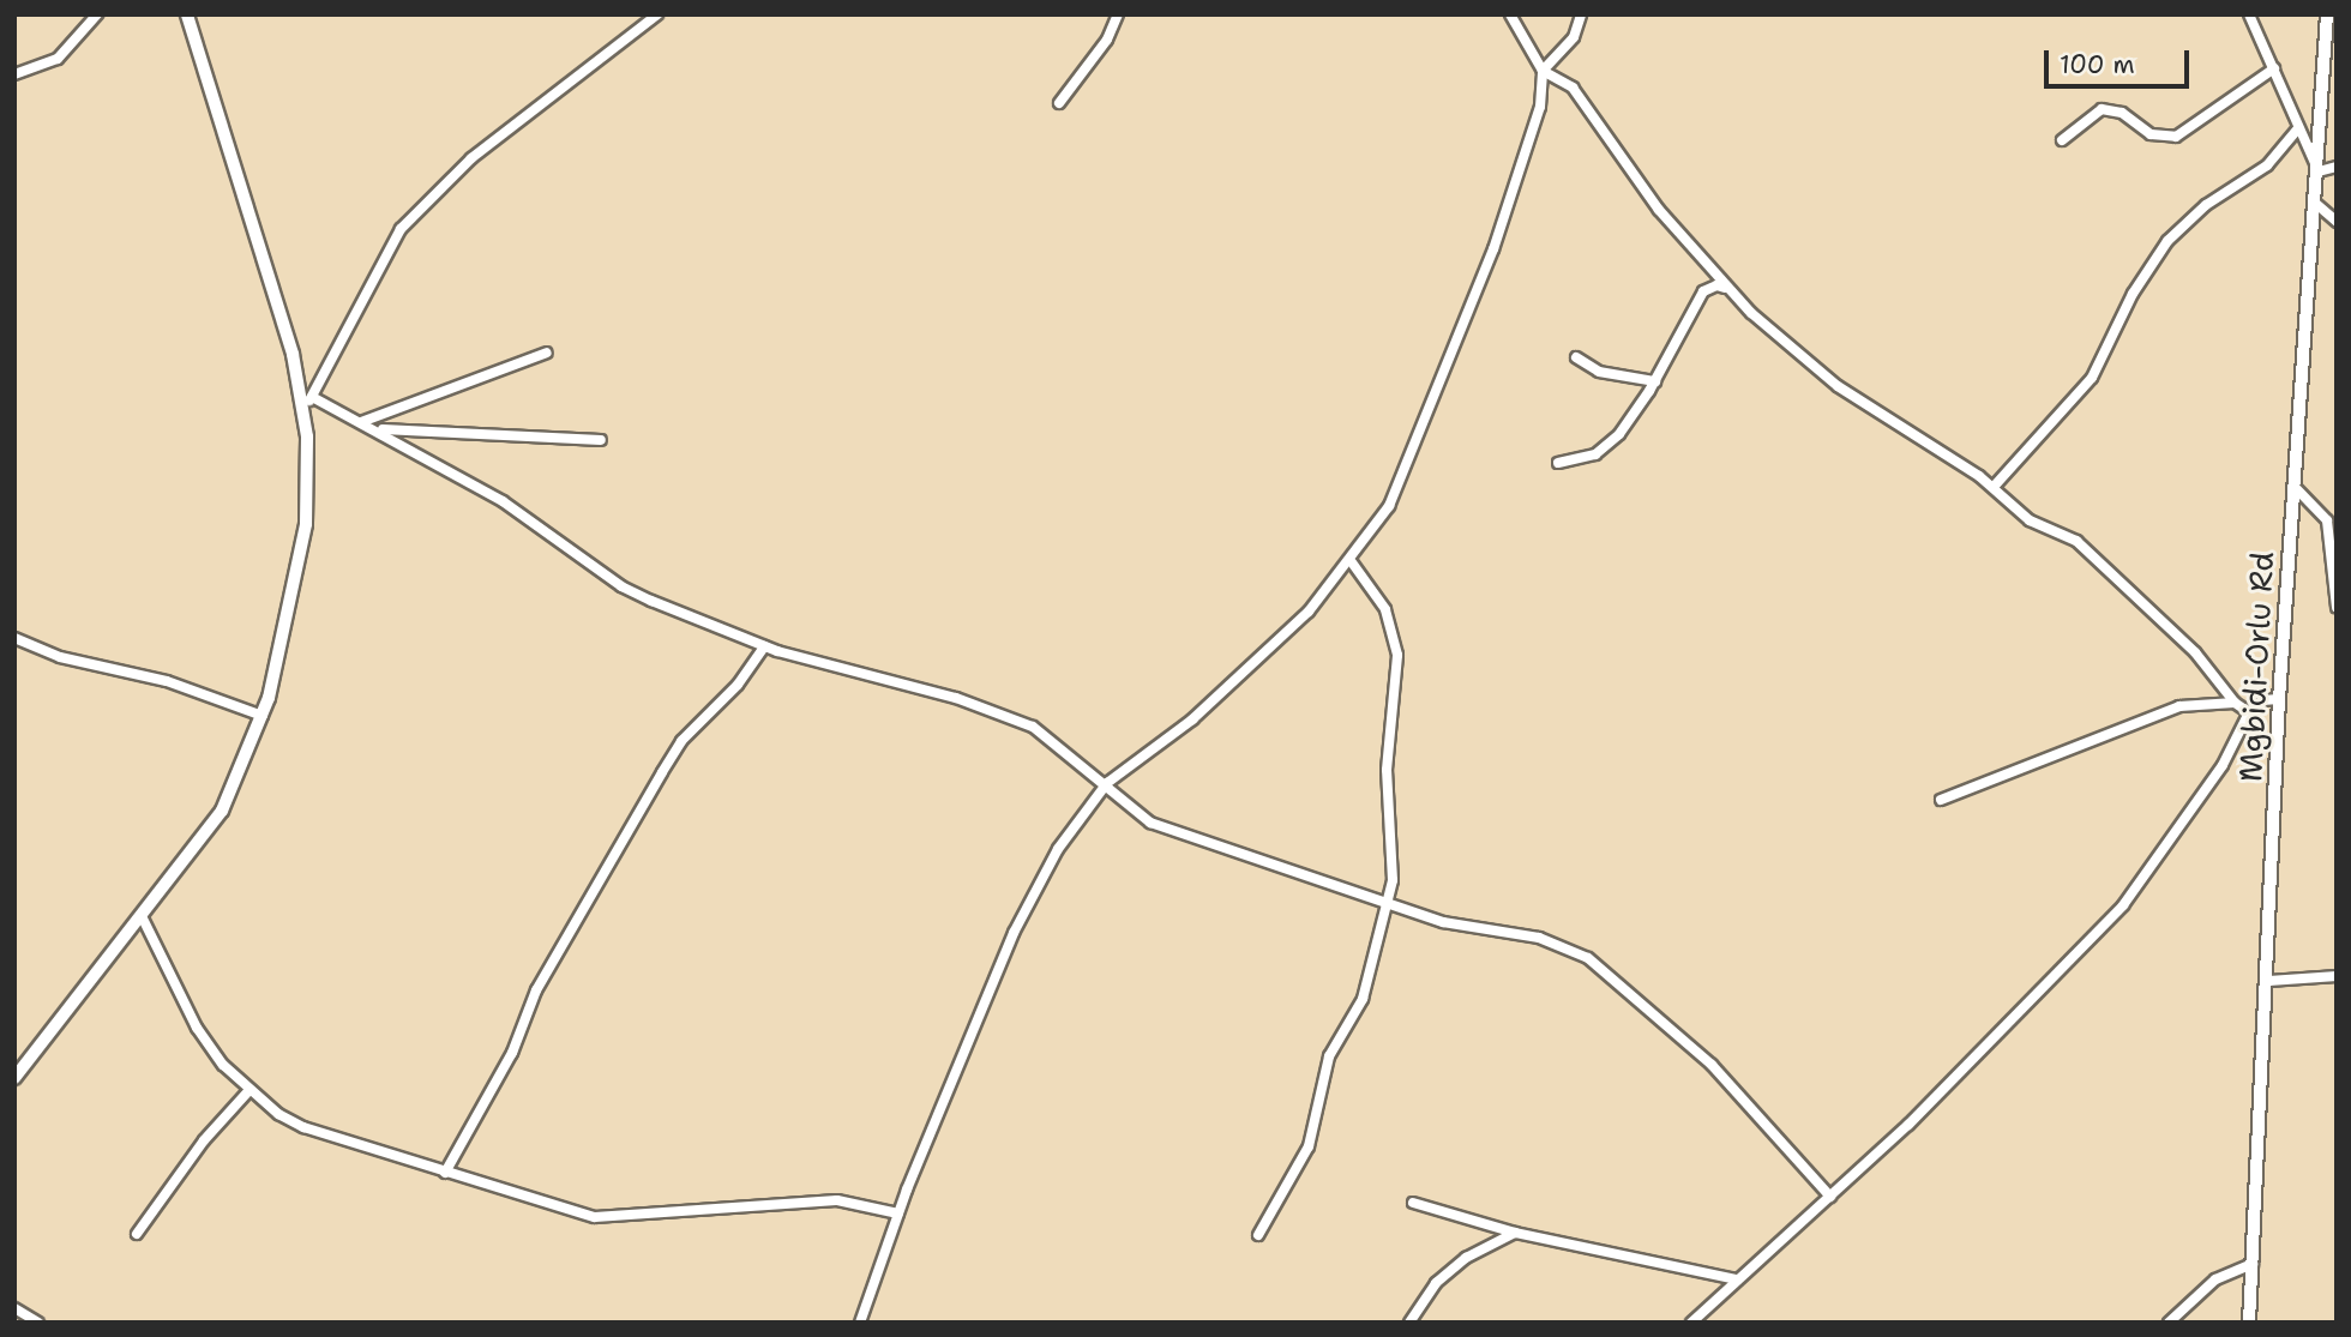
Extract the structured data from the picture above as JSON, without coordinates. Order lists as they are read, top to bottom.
{
  "streets": {
    "main road": ["Mgbidi-Orlu Rd"]
  },
  "scale_bar": "100 m"
}
